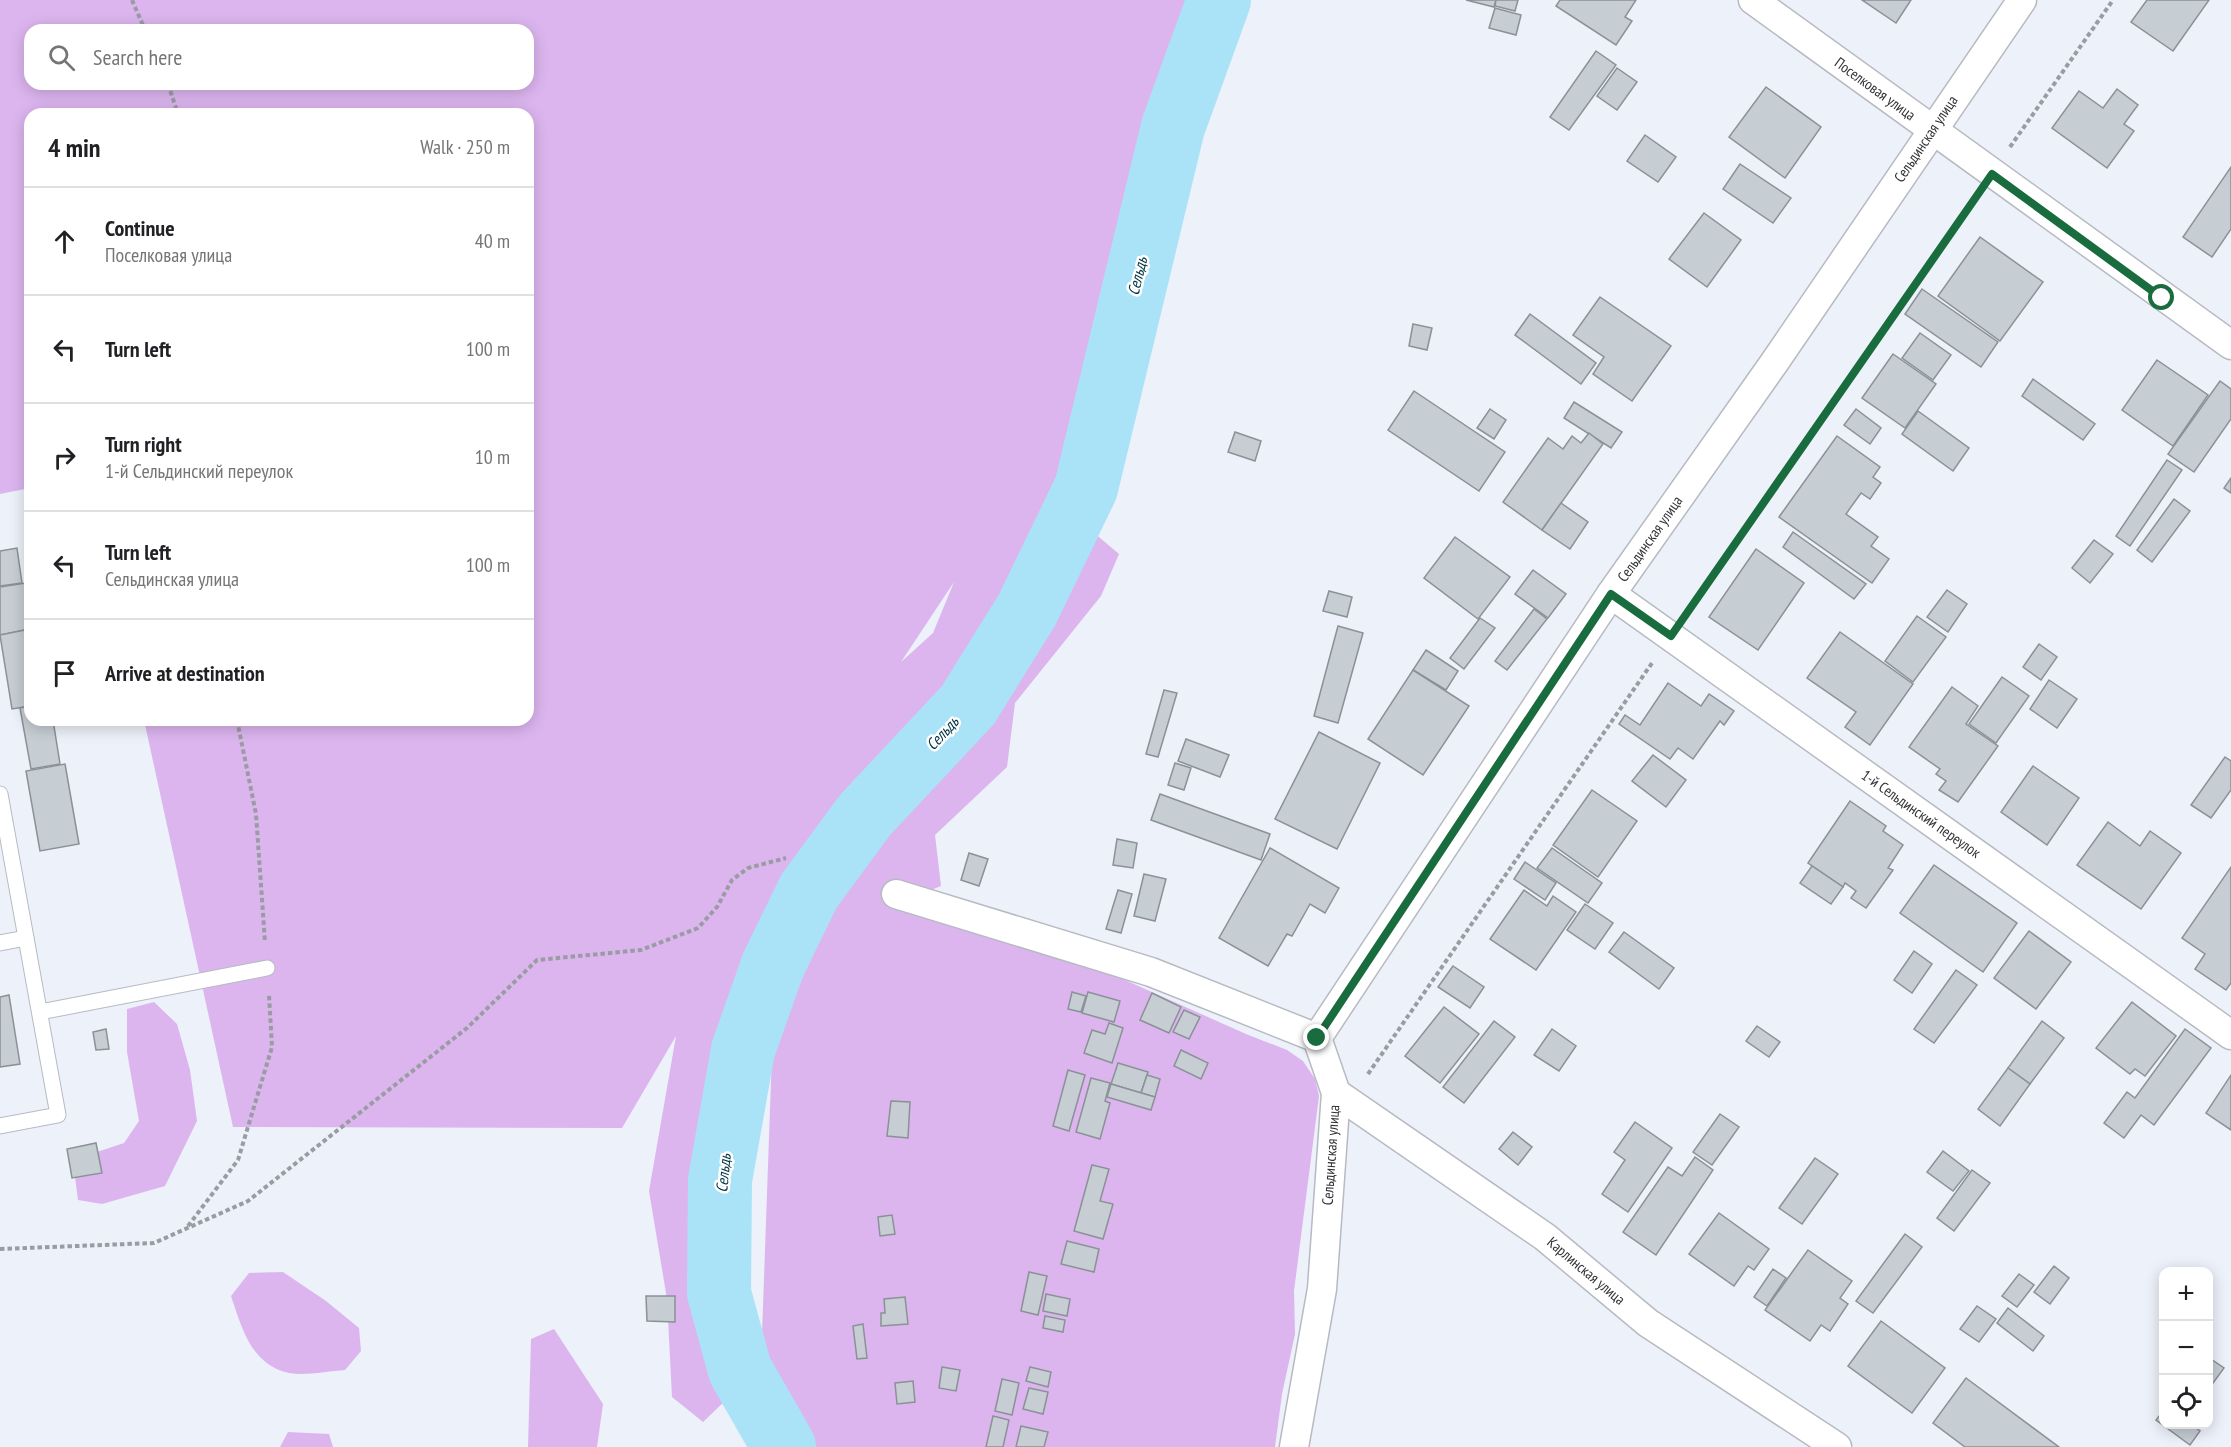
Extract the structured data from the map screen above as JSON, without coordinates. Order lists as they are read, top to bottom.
{
  "streets": {
    "street": [
      "Поселковая улица",
      "Сельдинская улица",
      "1-й Сельдинский переулок",
      "Карлинская улица"
    ]
  },
  "crossings": [
    ["Поселковая улица", "Сельдинская улица"],
    ["Сельдинская улица", "1-й Сельдинский переулок"],
    ["Сельдинская улица", "Карлинская улица"]
  ],
  "water": ["Сельдь"],
  "page": {
    "search": "Search here",
    "heading": ["4 min", "Walk · 250 m"],
    "list": [
      ["Continue", "Поселковая улица", "40 m"],
      ["Turn left", "100 m"],
      ["Turn right", "1-й Сельдинский переулок", "10 m"],
      ["Turn left", "Сельдинская улица", "100 m"],
      "Arrive at destination"
    ],
    "map_buttons": ["+", "−"]
  }
}
